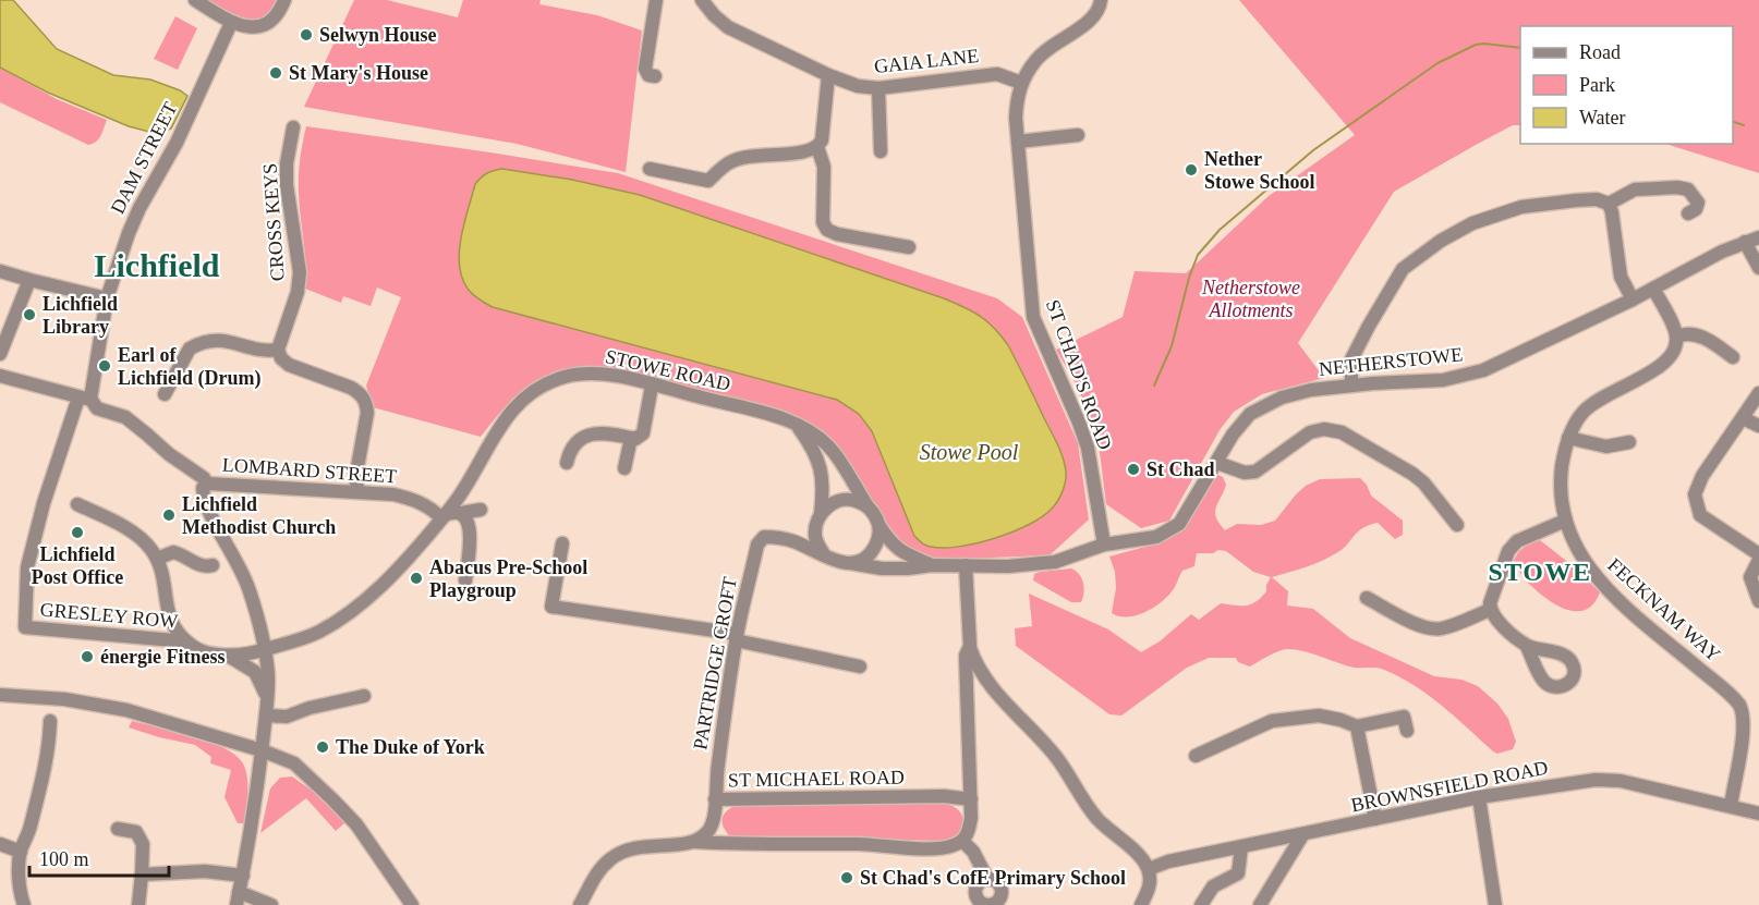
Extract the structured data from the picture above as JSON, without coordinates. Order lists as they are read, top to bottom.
{
  "streets": {
    "street": [
      "GAIA LANE",
      "DAM STREET",
      "CROSS KEYS",
      "NETHERSTOWE",
      "STOWE ROAD",
      "ST CHAD'S ROAD",
      "LOMBARD STREET",
      "FECKNAM WAY",
      "GRESLEY ROW",
      "PARTRIDGE CROFT",
      "ST MICHAEL ROAD",
      "BROWNSFIELD ROAD"
    ]
  },
  "crossings": [
    ["GAIA LANE", "ST CHAD'S ROAD"],
    ["DAM STREET", "GRESLEY ROW"],
    ["NETHERSTOWE", "ST CHAD'S ROAD"],
    ["STOWE ROAD", "LOMBARD STREET"],
    ["STOWE ROAD", "GRESLEY ROW"],
    ["FECKNAM WAY", "BROWNSFIELD ROAD"],
    ["PARTRIDGE CROFT", "ST MICHAEL ROAD"]
  ],
  "districts": ["Lichfield", "STOWE"],
  "water": ["Stowe Pool"],
  "parks": ["Netherstowe Allotments"],
  "places": [
    "Selwyn House",
    "St Mary's House",
    "Nether Stowe School",
    "Lichfield Library",
    "Earl of Lichfield (Drum)",
    "St Chad",
    "Lichfield Methodist Church",
    "Lichfield Post Office",
    "Abacus Pre-School Playgroup",
    "énergie Fitness",
    "The Duke of York",
    "St Chad's CofE Primary School"
  ],
  "legend": ["Road", "Park", "Water"],
  "scale_bar": "100 m"
}
